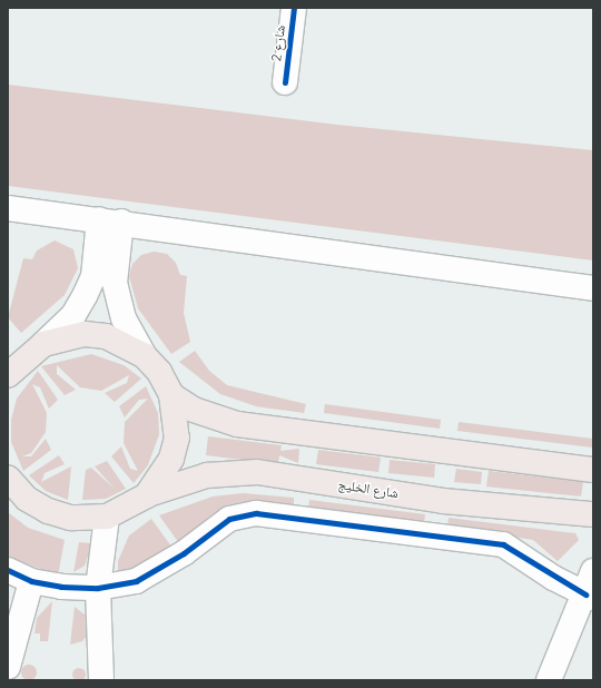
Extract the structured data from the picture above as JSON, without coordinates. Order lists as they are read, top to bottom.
{
  "streets": {
    "main road": ["شارع الخليج"],
    "street": ["شارع 2"]
  }
}
